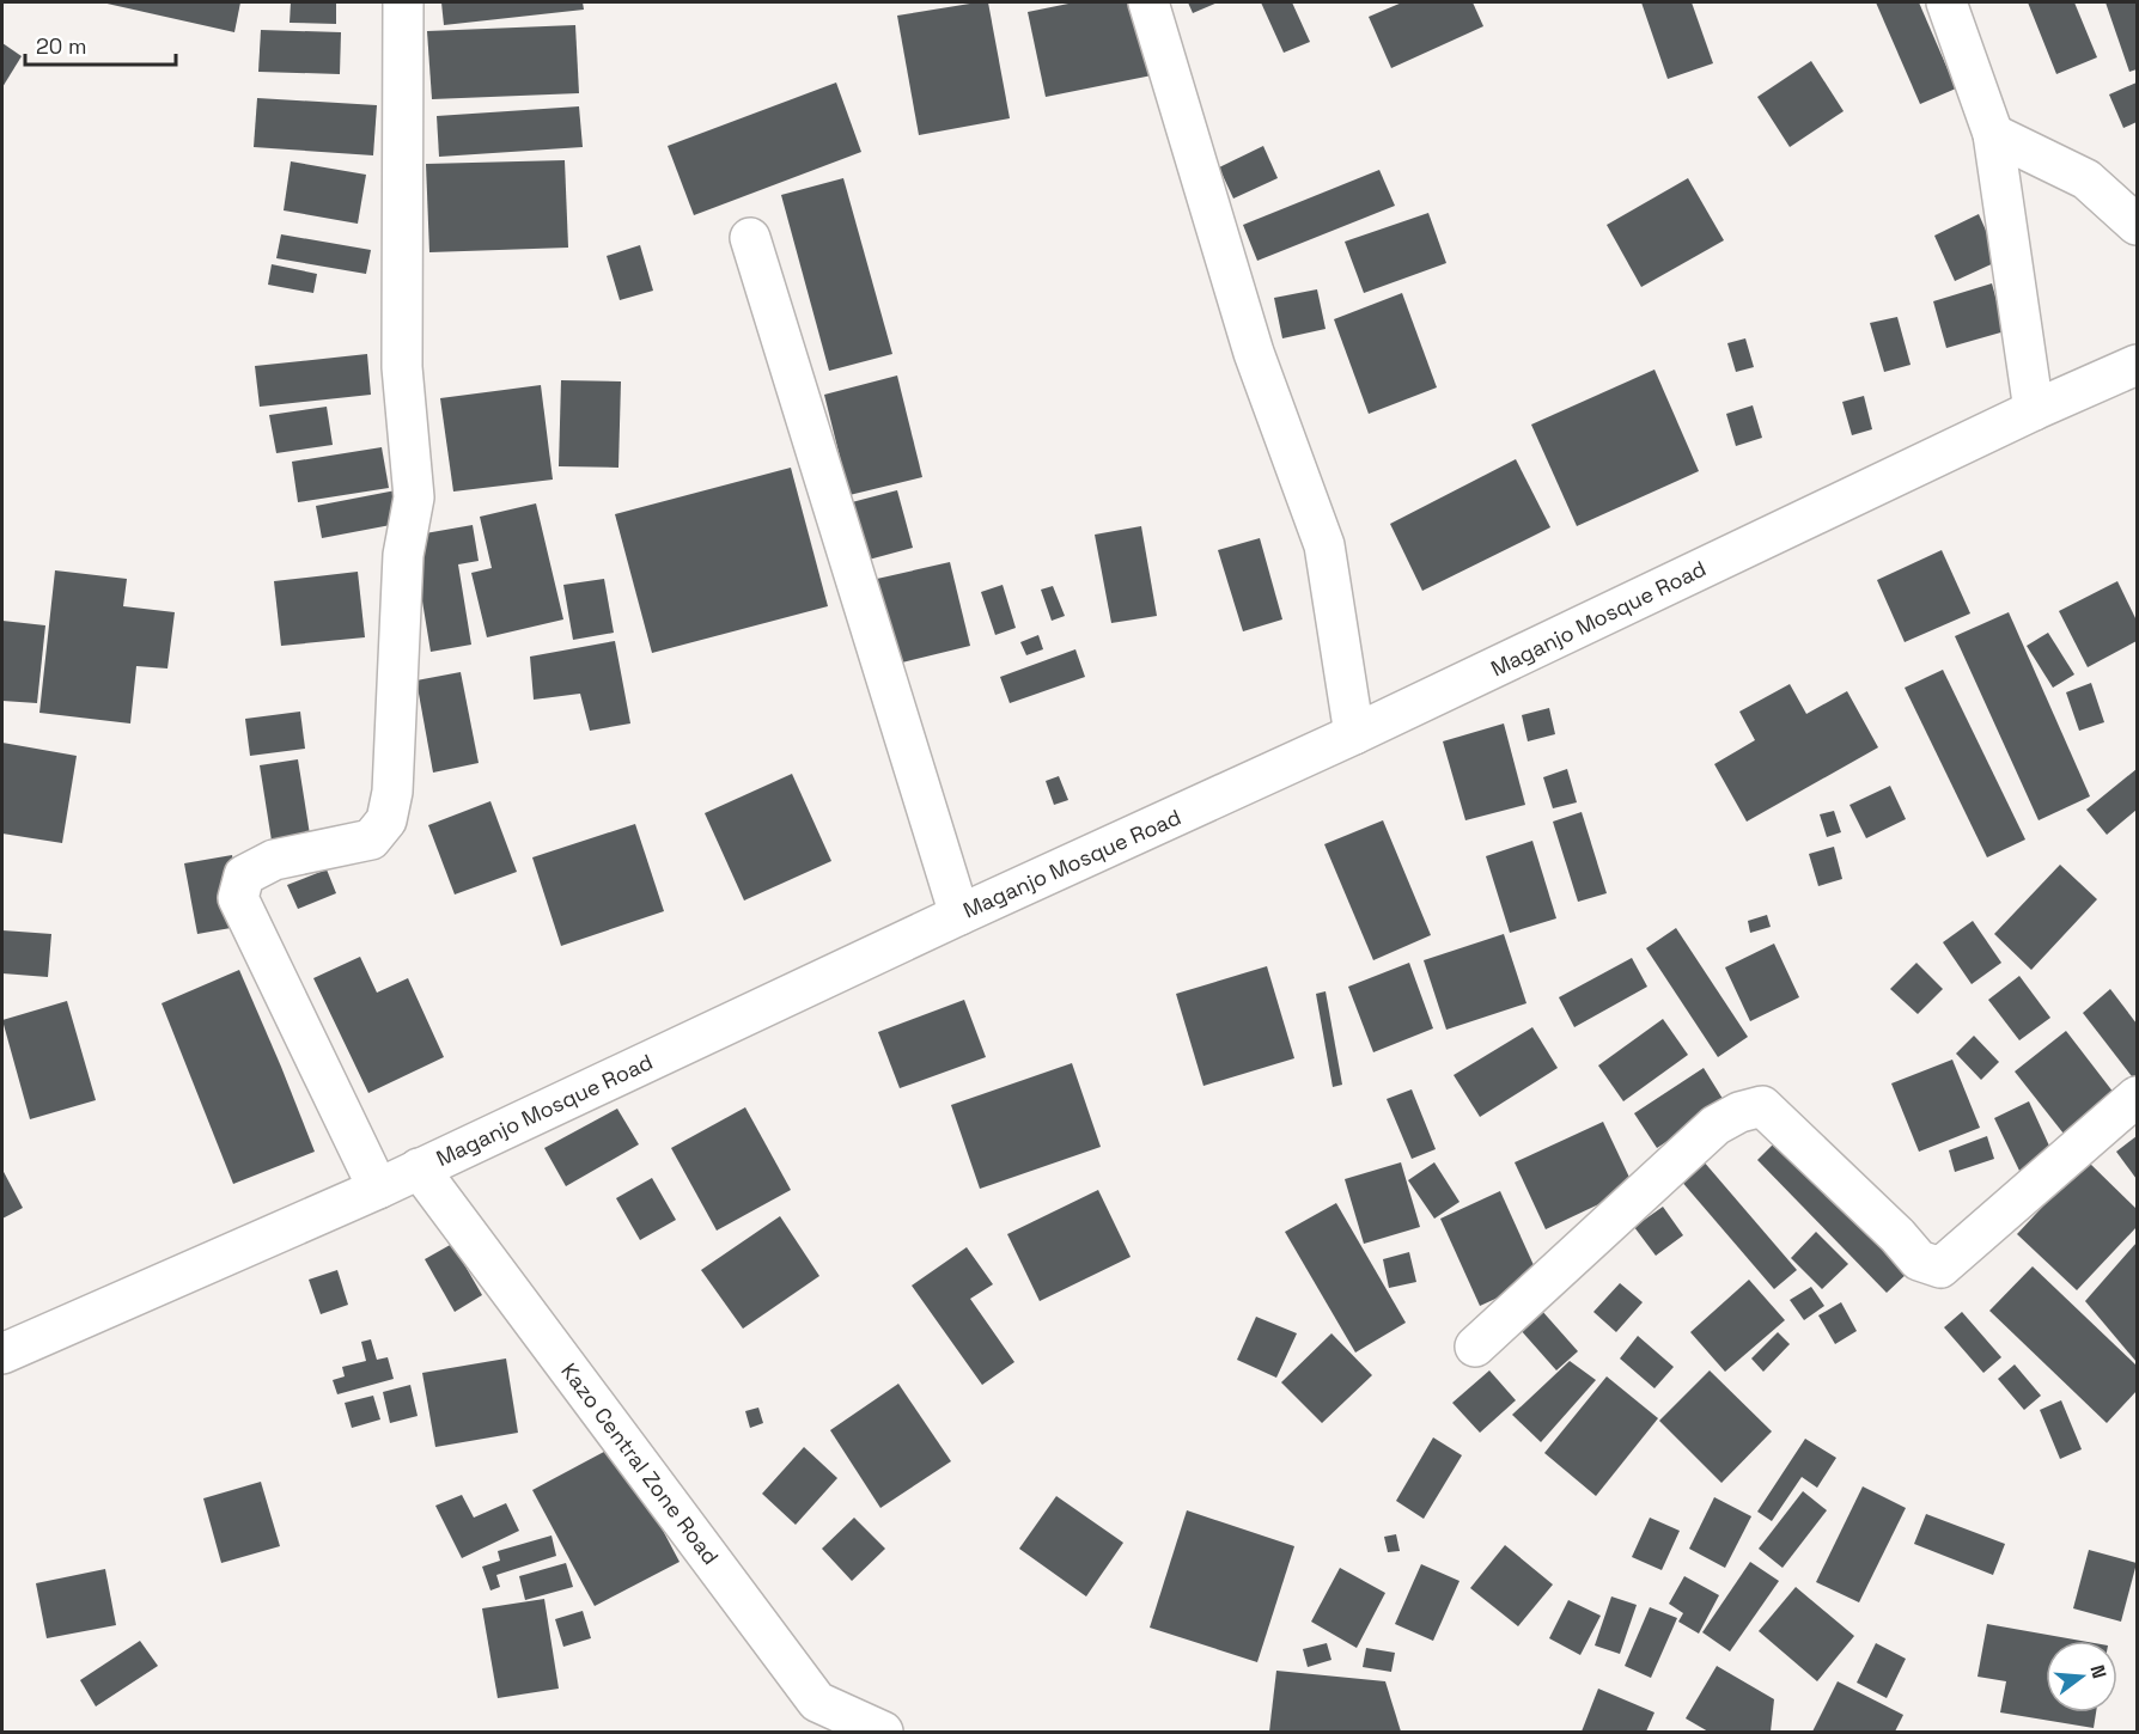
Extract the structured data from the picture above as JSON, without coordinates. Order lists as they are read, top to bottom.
{
  "streets": {
    "street": ["Maganjo Mosque Road", "Kazo Central Zone Road"]
  },
  "crossings": [
    ["Maganjo Mosque Road", "Kazo Central Zone Road"]
  ],
  "scale_bar": "20 m",
  "north": "right"
}
